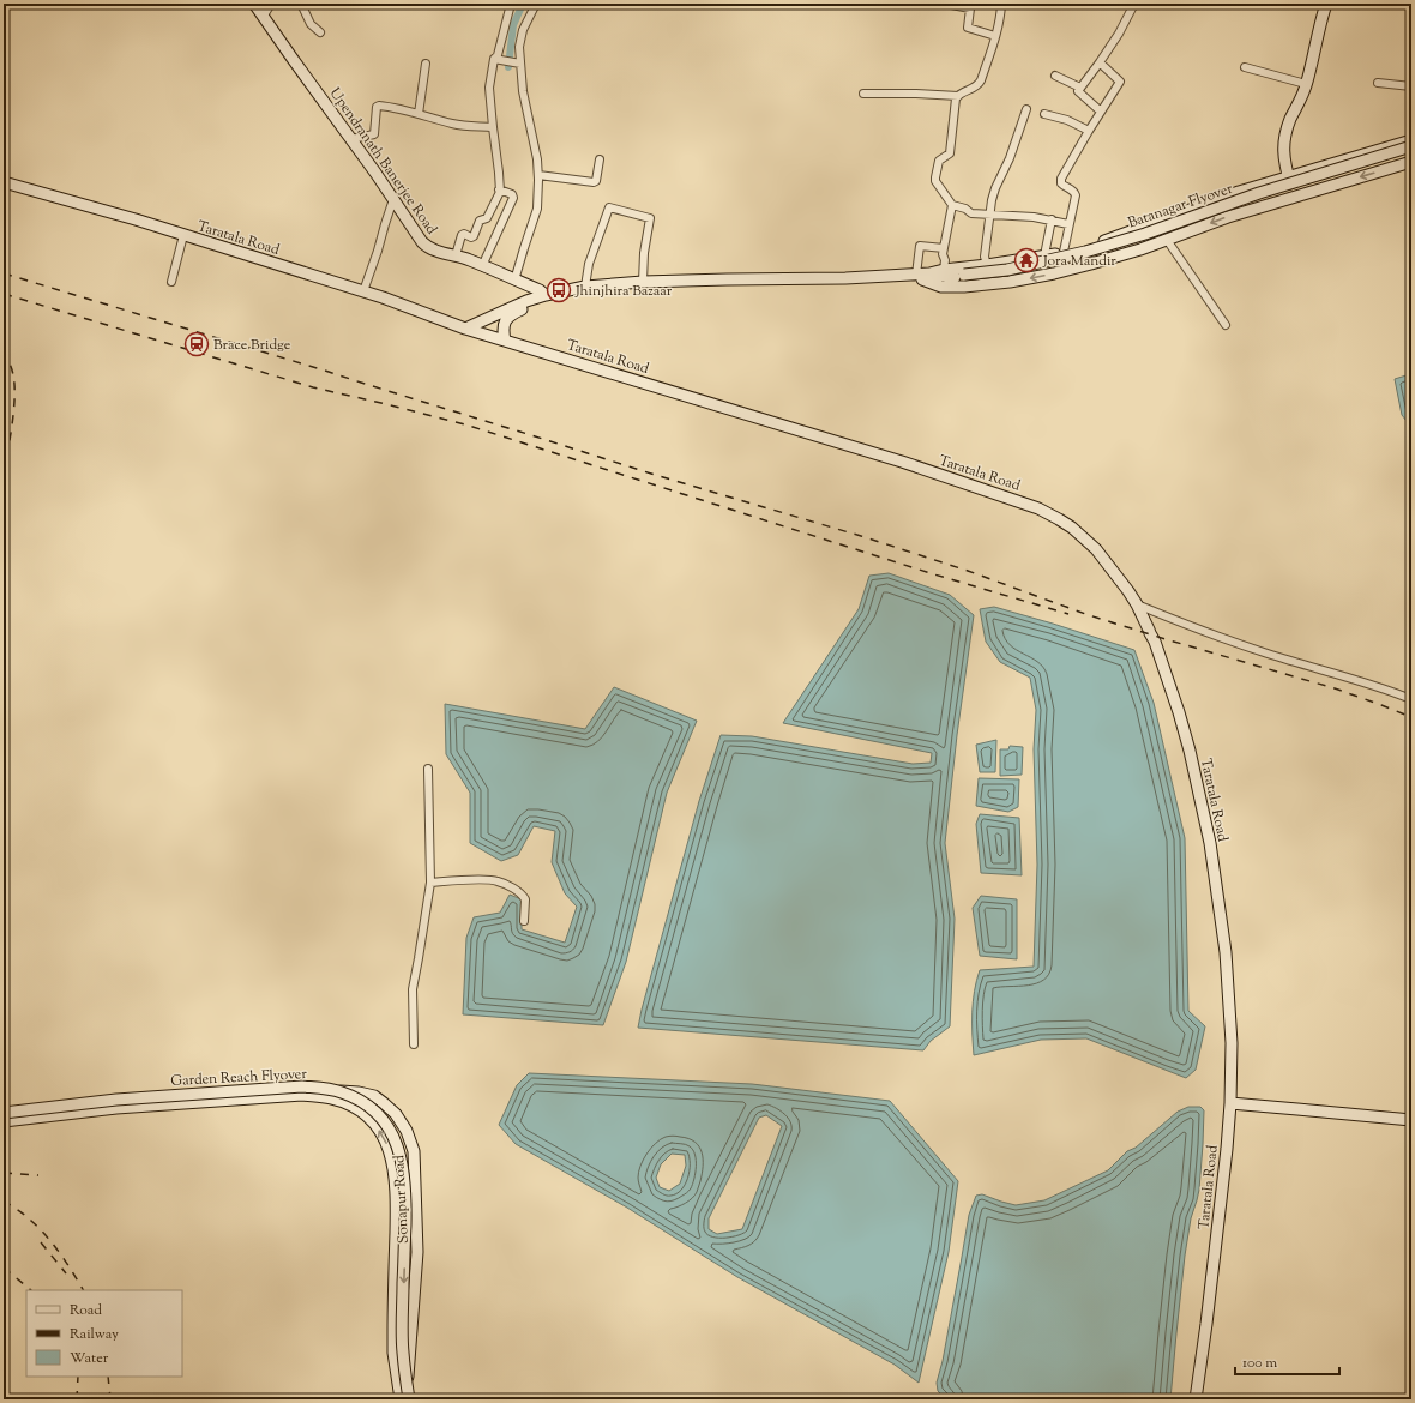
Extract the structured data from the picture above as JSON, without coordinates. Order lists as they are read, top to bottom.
{
  "streets": {
    "street": [
      "Upendranath Banerjee Road",
      "Batanagar Flyover",
      "Taratala Road",
      "Garden Reach Flyover"
    ]
  },
  "places": {
    "temple": ["Jora Mandir"],
    "bus stop": ["Jhinjhira Bazaar"],
    "station": ["Brace Bridge"]
  },
  "legend": ["Road", "Railway", "Water"],
  "scale_bar": "100 m"
}
